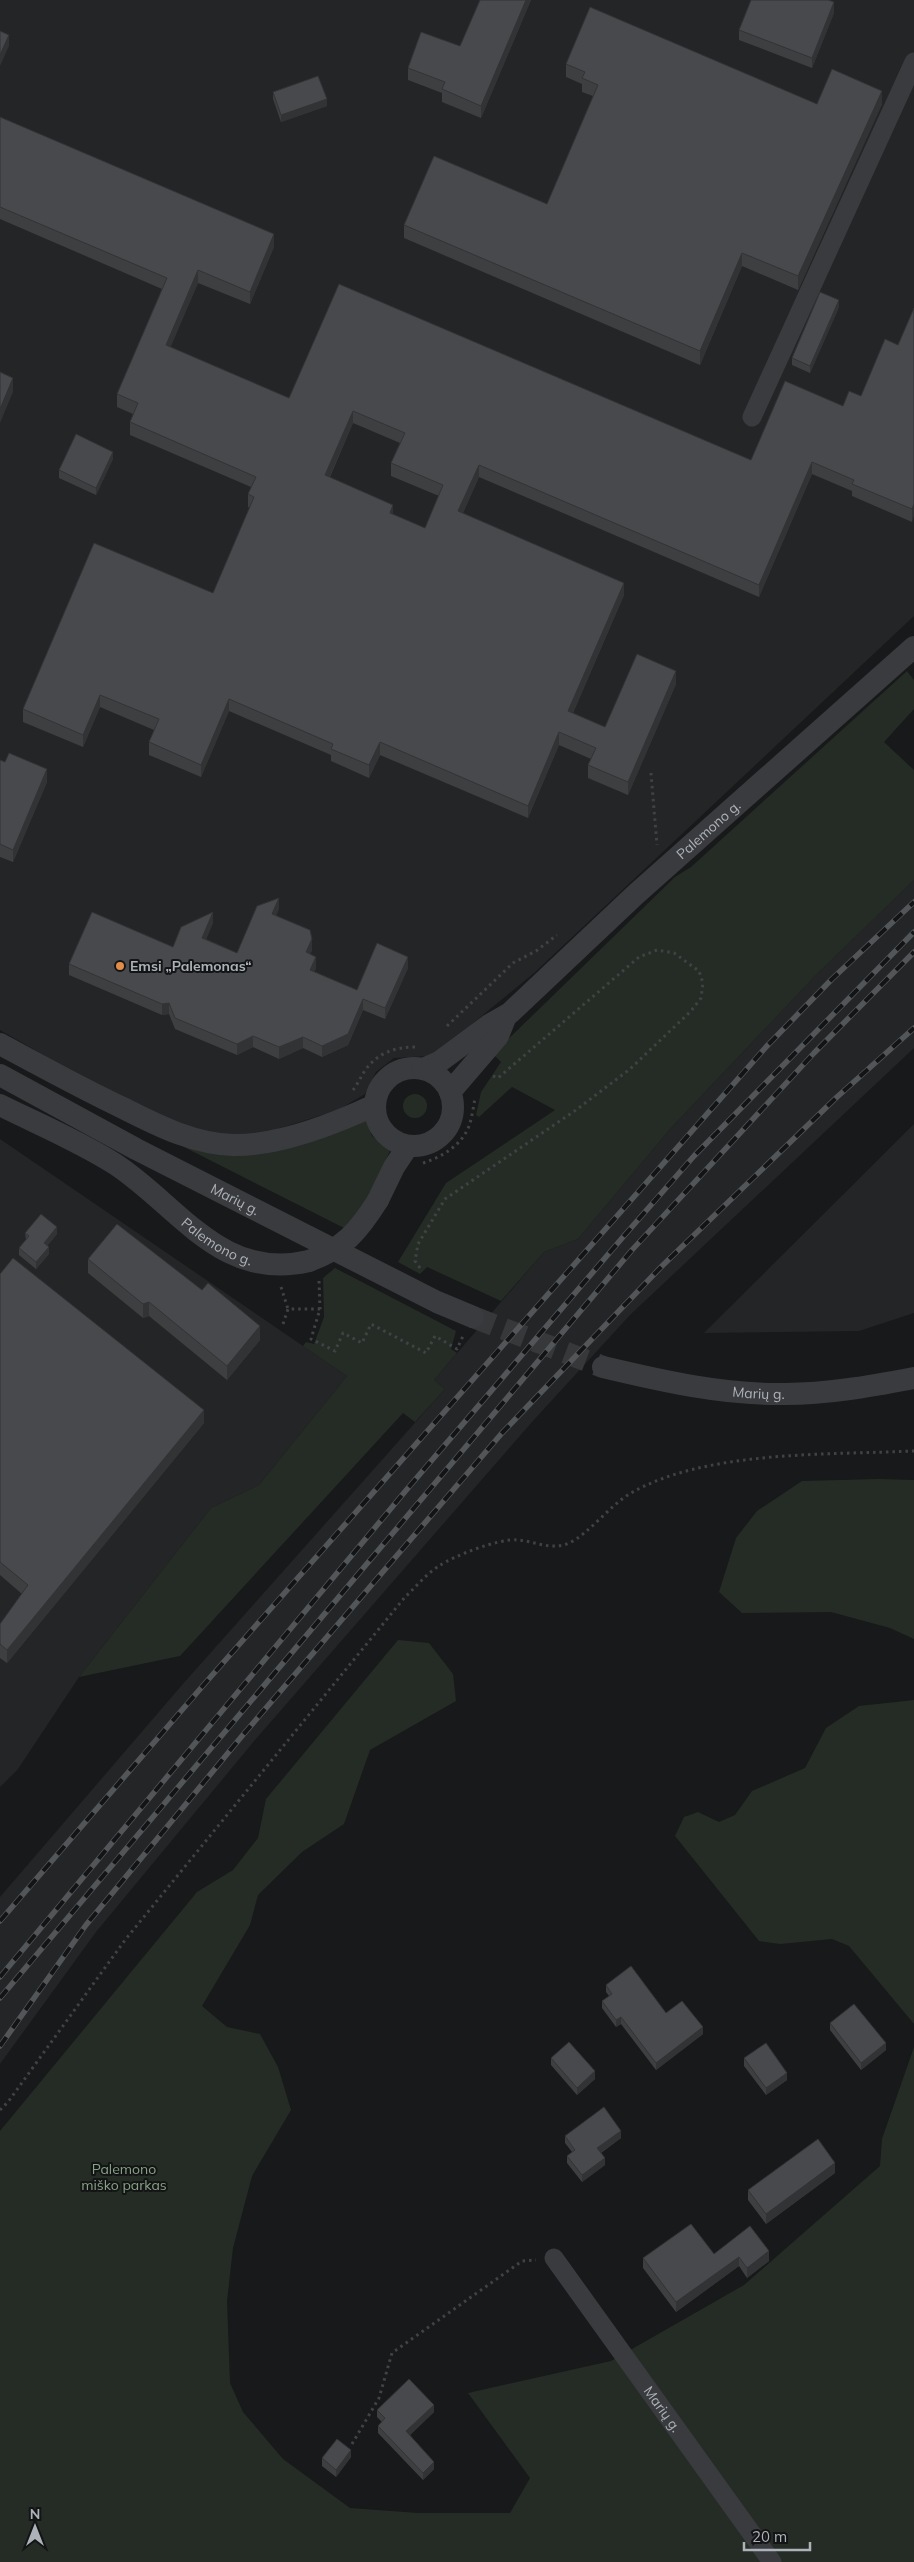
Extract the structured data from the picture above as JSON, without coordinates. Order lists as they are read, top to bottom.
{
  "streets": {
    "street": ["Palemono g.", "Marių g."]
  },
  "parks": ["Palemono miško parkas"],
  "places": ["Emsi „Palemonas“"],
  "scale_bar": "20 m",
  "north": "top"
}
